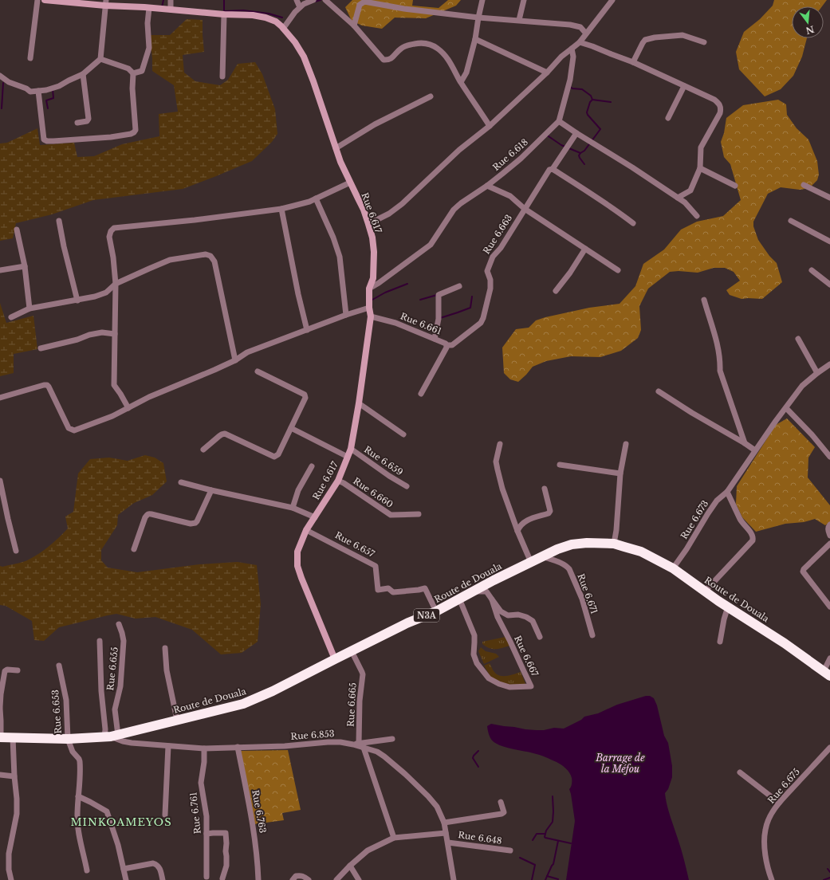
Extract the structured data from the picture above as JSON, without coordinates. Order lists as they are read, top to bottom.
{
  "streets": {
    "highway": ["Route de Douala", "N3A"],
    "street": [
      "Rue 6.618",
      "Rue 6.617",
      "Rue 6.663",
      "Rue 6.661",
      "Rue 6.659",
      "Rue 6.660",
      "Rue 6.673",
      "Rue 6.657",
      "Rue 6.671",
      "Rue 6.667",
      "Rue 6.655",
      "Rue 6.665",
      "Rue 6.653",
      "Rue 6.853",
      "Rue 6.675",
      "Rue 6.763",
      "Rue 6.761",
      "Rue 6.648"
    ]
  },
  "crossings": [
    ["Rue 6.618", "Rue 6.617"],
    ["Rue 6.617", "Rue 6.661"],
    ["Rue 6.617", "Rue 6.659"],
    ["Rue 6.617", "Rue 6.660"],
    ["Rue 6.617", "Rue 6.657"],
    ["Rue 6.617", "Route de Douala"],
    ["Rue 6.663", "Rue 6.661"],
    ["Rue 6.673", "Route de Douala"],
    ["Rue 6.657", "Route de Douala"],
    ["Route de Douala", "Rue 6.671"],
    ["Route de Douala", "Rue 6.667"],
    ["Route de Douala", "Rue 6.655"],
    ["Route de Douala", "Rue 6.665"],
    ["Route de Douala", "Rue 6.653"],
    ["Route de Douala", "Rue 6.853"],
    ["Rue 6.655", "Rue 6.853"],
    ["Rue 6.665", "Rue 6.853"],
    ["Rue 6.853", "Rue 6.763"],
    ["Rue 6.853", "Rue 6.761"],
    ["Rue 6.853", "Rue 6.648"]
  ],
  "districts": ["MINKOAMEYOS"],
  "water": ["Barrage de la Méfou"],
  "north": "bottom"
}
